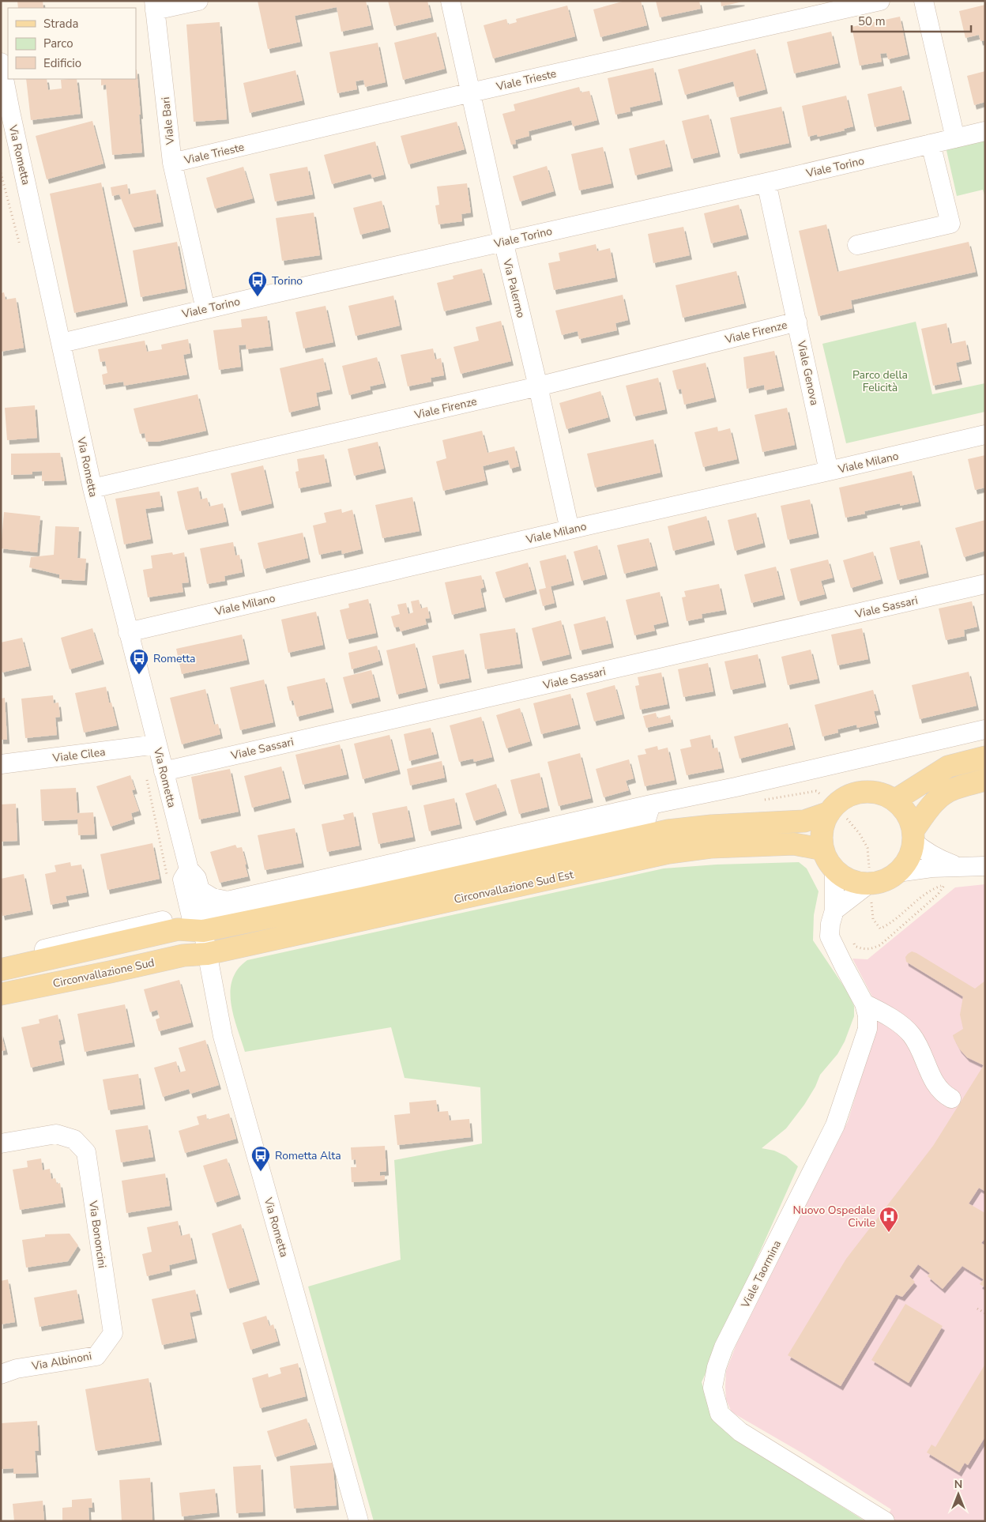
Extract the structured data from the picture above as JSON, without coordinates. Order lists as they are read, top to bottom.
{
  "streets": {
    "main road": ["Circonvallazione Sud Est", "Circonvallazione Sud"],
    "street": [
      "Viale Trieste",
      "Viale Bari",
      "Via Rometta",
      "Viale Torino",
      "Via Palermo",
      "Viale Firenze",
      "Viale Genova",
      "Viale Milano",
      "Viale Sassari",
      "Viale Cilea",
      "Via Bononcini",
      "Viale Taormina",
      "Via Albinoni"
    ]
  },
  "crossings": [
    ["Viale Trieste", "Viale Bari"],
    ["Viale Trieste", "Via Palermo"],
    ["Viale Bari", "Viale Torino"],
    ["Via Rometta", "Viale Torino"],
    ["Via Rometta", "Viale Firenze"],
    ["Via Rometta", "Viale Milano"],
    ["Via Rometta", "Viale Sassari"],
    ["Via Rometta", "Viale Cilea"],
    ["Via Rometta", "Circonvallazione Sud Est"],
    ["Via Rometta", "Circonvallazione Sud"],
    ["Viale Torino", "Via Palermo"],
    ["Viale Torino", "Viale Genova"],
    ["Via Palermo", "Viale Firenze"],
    ["Via Palermo", "Viale Milano"],
    ["Viale Firenze", "Viale Genova"],
    ["Viale Genova", "Viale Milano"],
    ["Circonvallazione Sud Est", "Circonvallazione Sud"],
    ["Circonvallazione Sud Est", "Viale Taormina"],
    ["Via Bononcini", "Via Albinoni"]
  ],
  "parks": ["Parco della Felicità"],
  "places": {
    "bus stop": ["Torino", "Rometta", "Rometta Alta"],
    "hospital": ["Nuovo Ospedale Civile"]
  },
  "legend": ["Strada", "Parco", "Edificio"],
  "scale_bar": "50 m",
  "north": "top"
}
